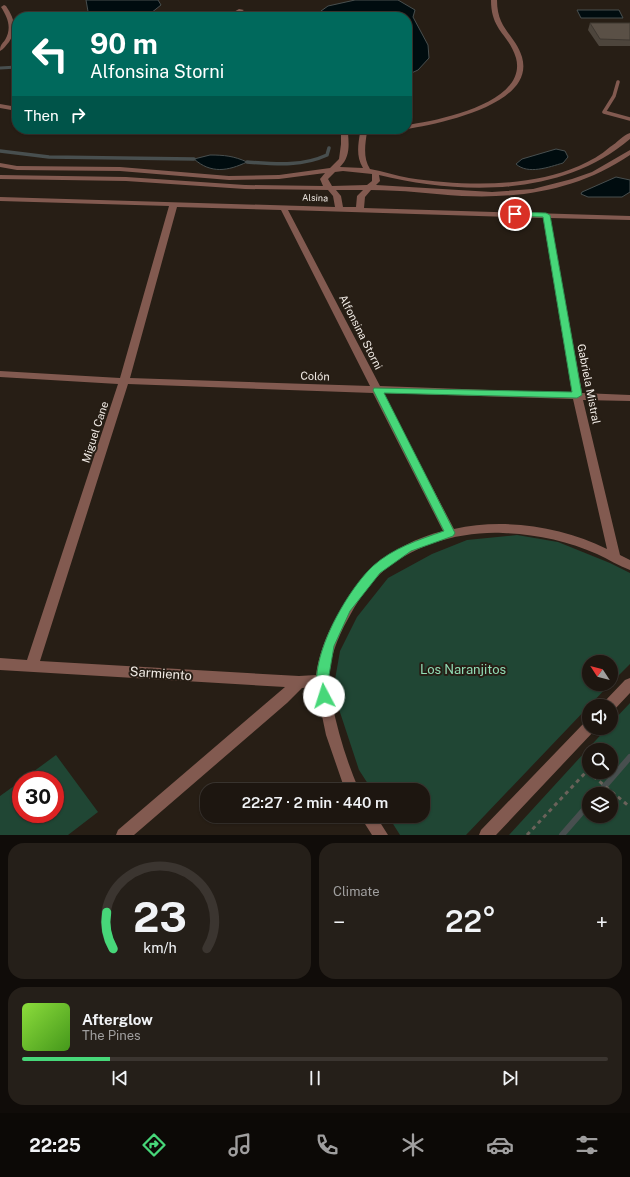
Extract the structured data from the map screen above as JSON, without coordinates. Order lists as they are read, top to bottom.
{
  "streets": {
    "street": [
      "Alsina",
      "Alfonsina Storni",
      "Colón",
      "Gabriela Mistral",
      "Miguel Cane",
      "Sarmiento"
    ]
  },
  "crossings": [
    ["Alsina", "Alfonsina Storni"],
    ["Alsina", "Gabriela Mistral"],
    ["Alsina", "Miguel Cane"],
    ["Alfonsina Storni", "Colón"],
    ["Colón", "Gabriela Mistral"],
    ["Colón", "Miguel Cane"],
    ["Miguel Cane", "Sarmiento"]
  ],
  "parks": ["Los Naranjitos"],
  "north": "top left",
  "page": {
    "turn": ["90 m", "Alfonsina Storni"],
    "then": "Then",
    "limit": "30",
    "trip": "22:27 · 2 min · 440 m",
    "tile": "Climate",
    "heat": ["−", "22°", "+"],
    "song": ["Afterglow", "The Pines"],
    "tabs": "22:25",
    "gauge": ["23", "km/h"]
  }
}
